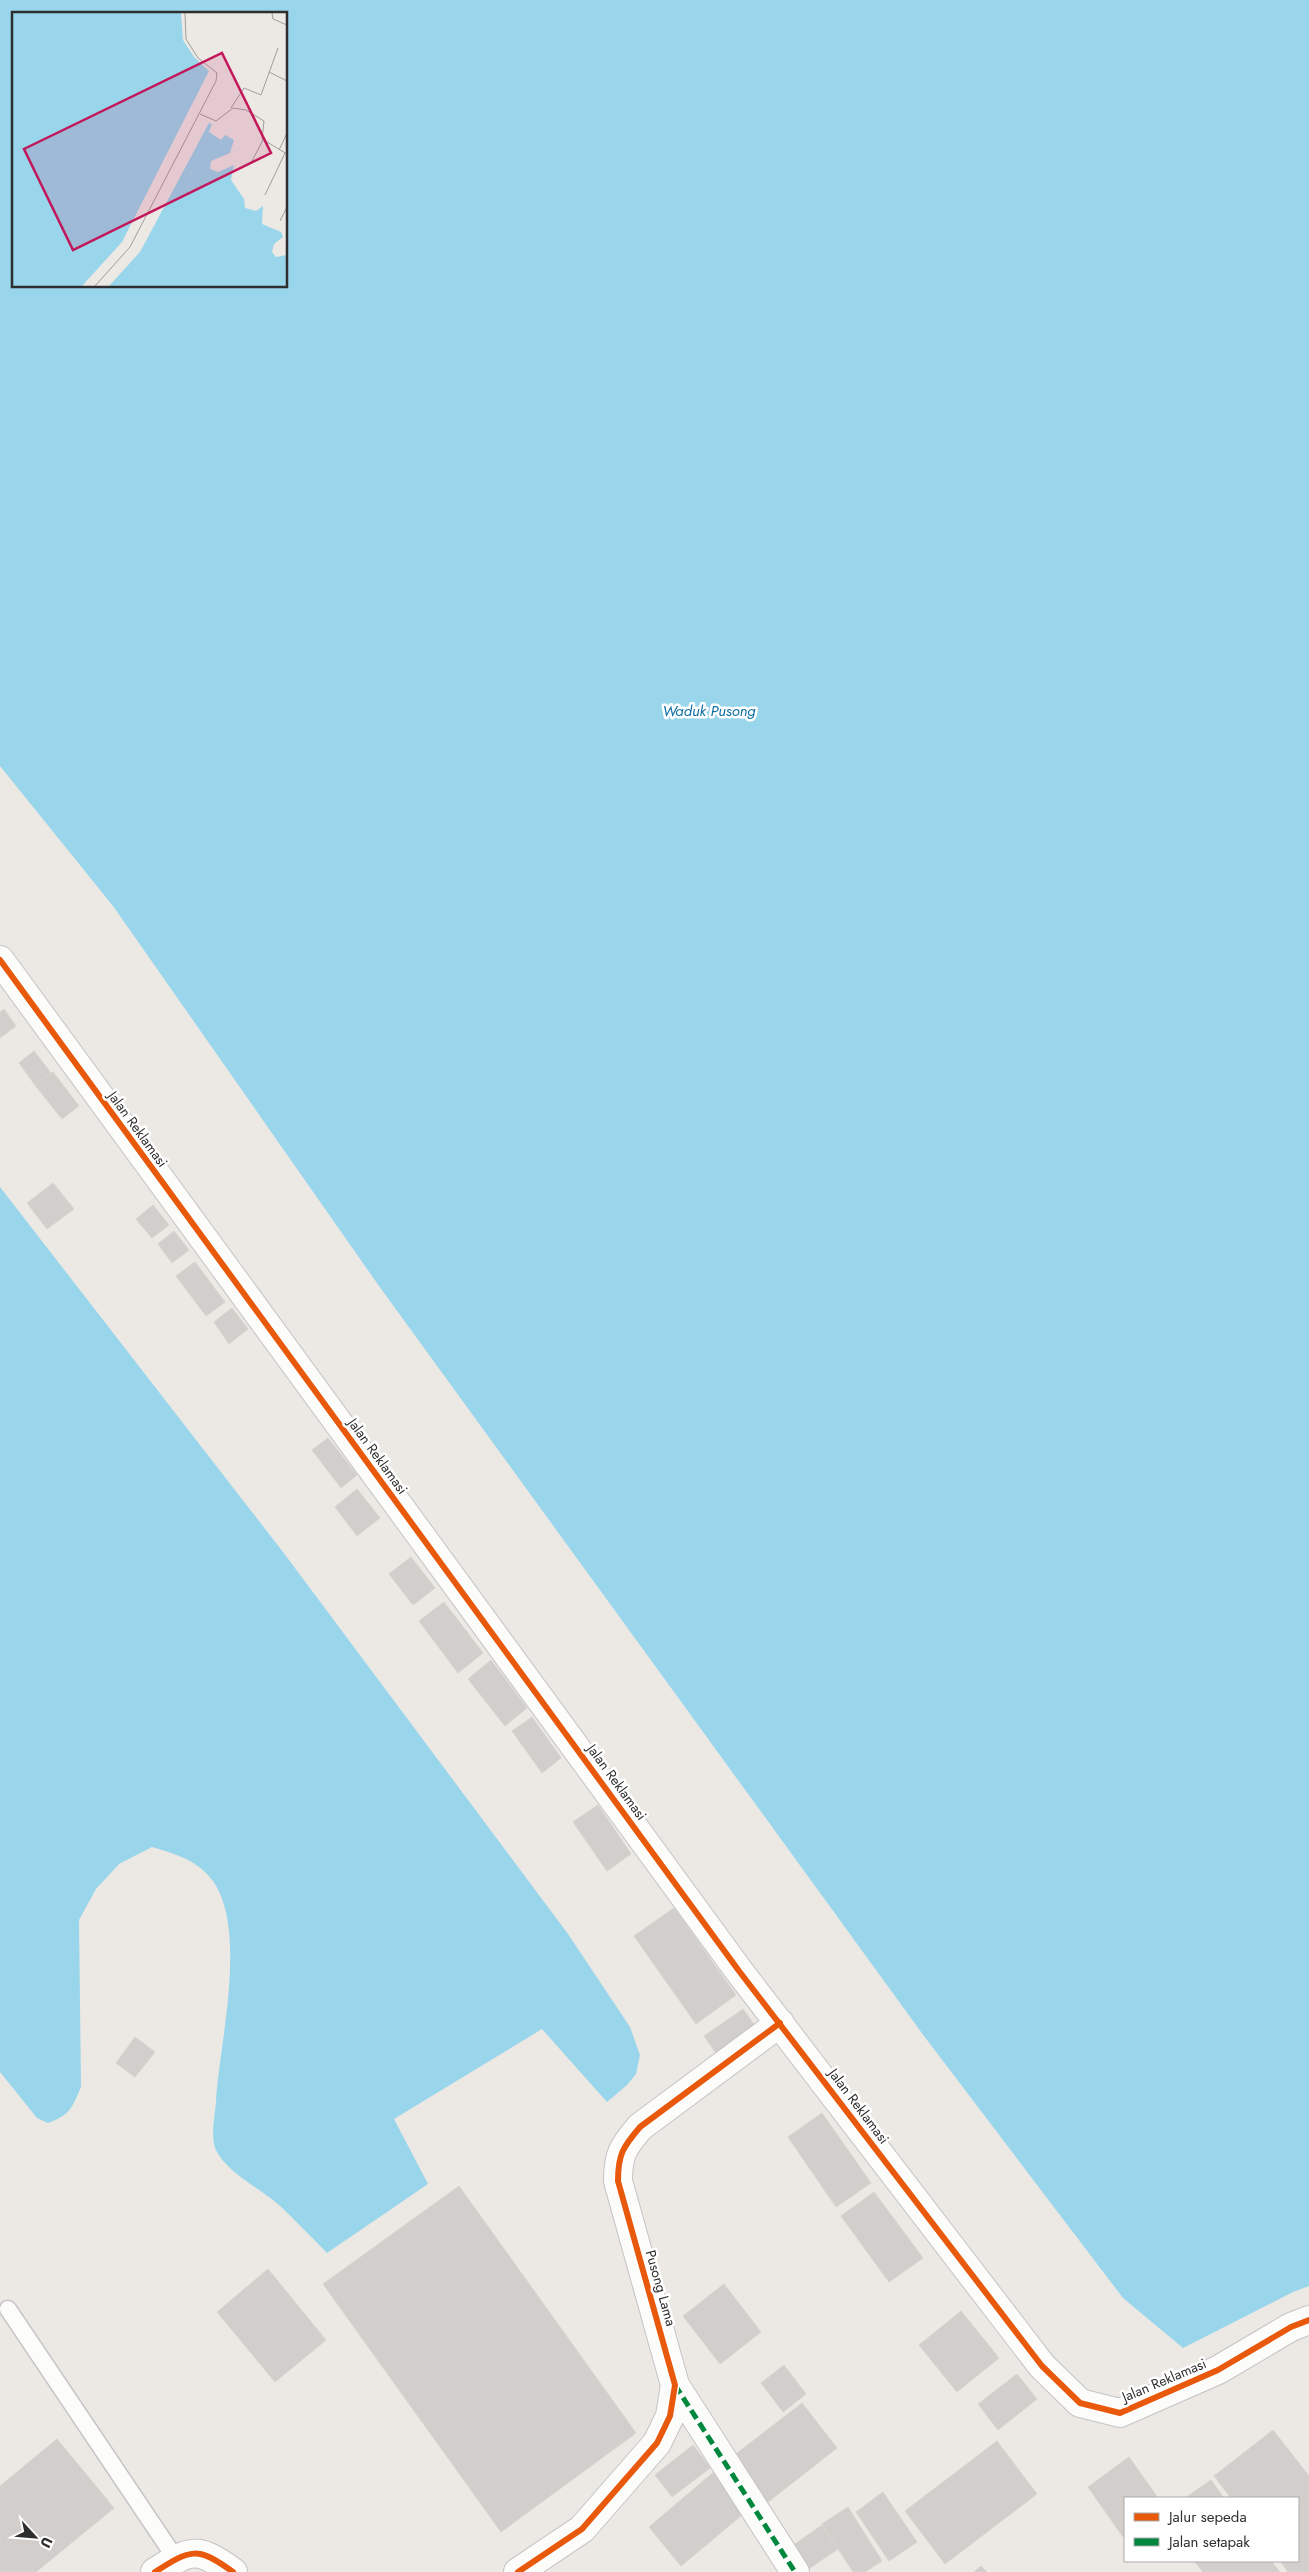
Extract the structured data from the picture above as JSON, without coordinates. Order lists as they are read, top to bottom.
{
  "streets": {
    "street": ["Jalan Reklamasi", "Pusong Lama"]
  },
  "crossings": [
    ["Jalan Reklamasi", "Pusong Lama"]
  ],
  "water": ["Waduk Pusong"],
  "legend": ["Jalur sepeda", "Jalan setapak"],
  "north": "bottom right"
}
